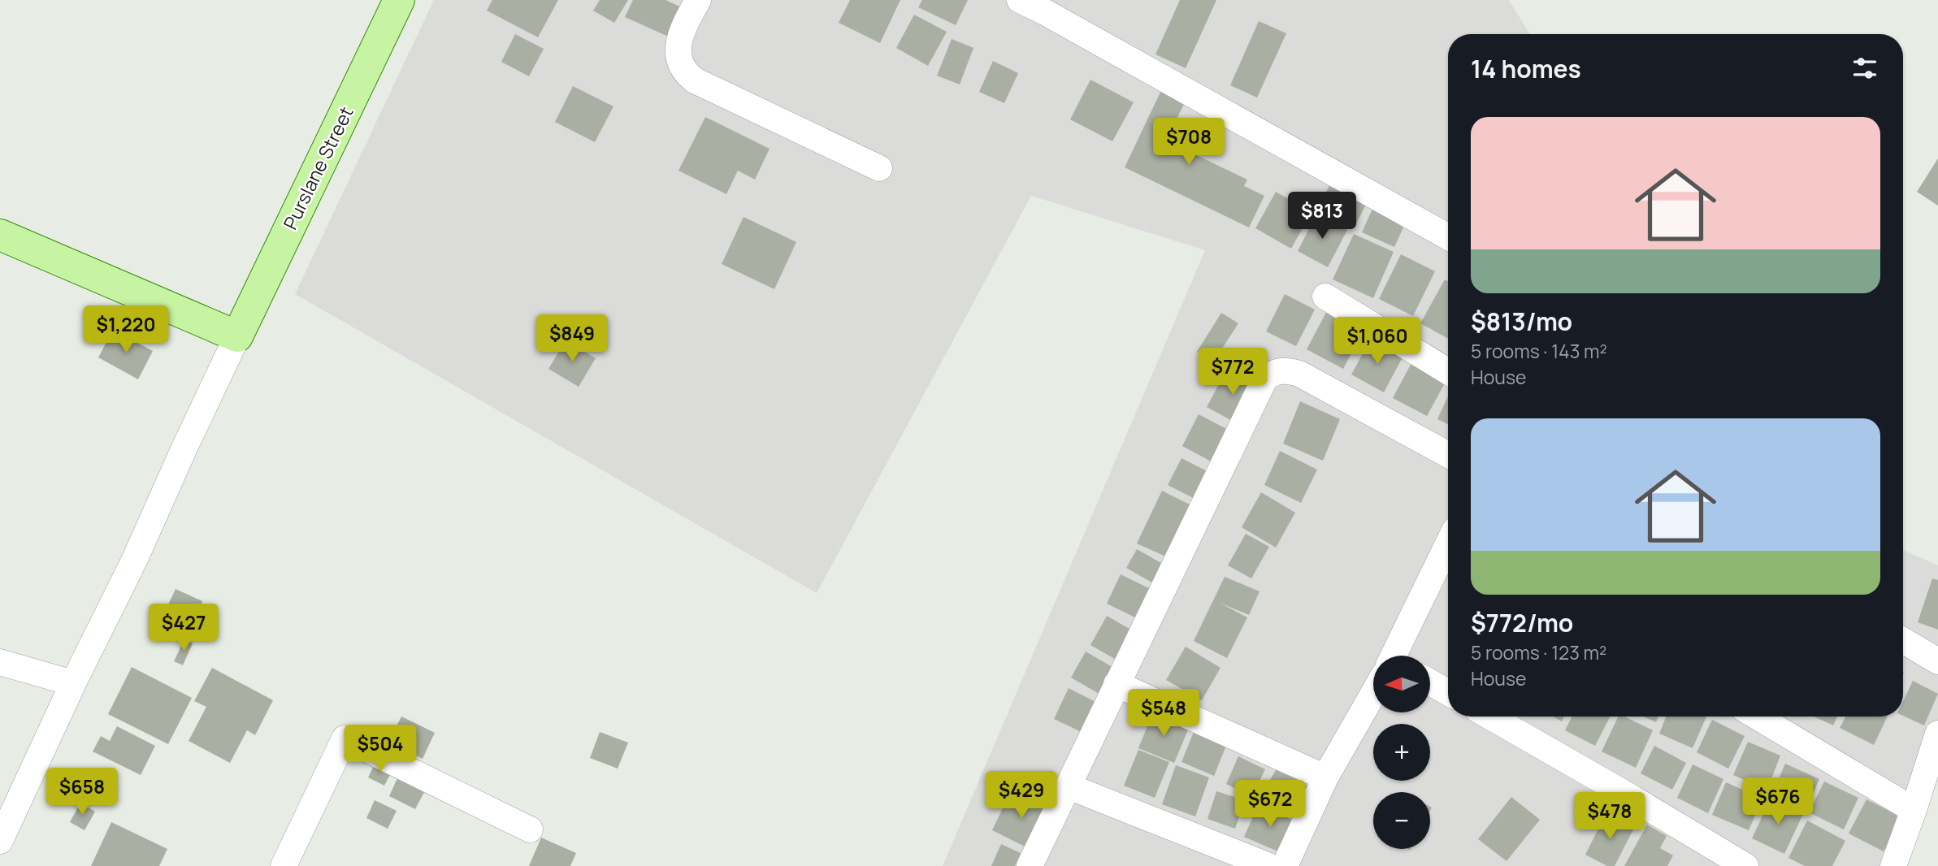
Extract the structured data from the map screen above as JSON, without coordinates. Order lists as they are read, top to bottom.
{
  "streets": {
    "main road": ["Purslane Street"]
  },
  "north": "left",
  "page": {
    "heading": "14 homes",
    "list": [
      {
        "name": "$813/mo",
        "note": "5 rooms · 143 m² · House"
      },
      {
        "name": "$772/mo",
        "note": "5 rooms · 123 m² · House"
      }
    ],
    "price": [
      "$708",
      "$813",
      "$1,220",
      "$849",
      "$1,060",
      "$772",
      "$427",
      "$548",
      "$504",
      "$658",
      "$429",
      "$676",
      "$672",
      "$478"
    ],
    "map_buttons": ["+", "−"]
  }
}
